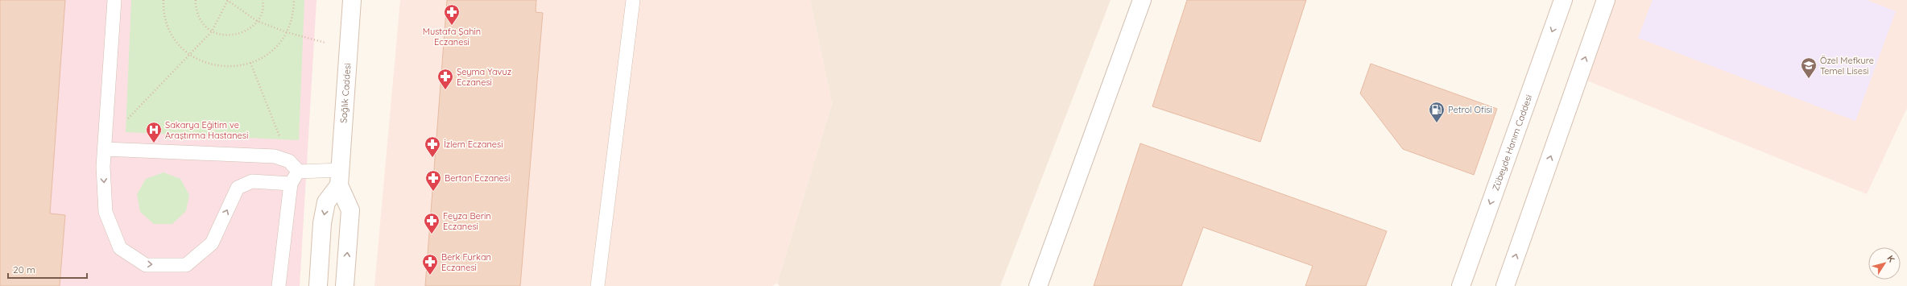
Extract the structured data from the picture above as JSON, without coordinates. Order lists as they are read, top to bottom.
{
  "streets": {
    "main road": ["Sağlık Caddesi", "Zübeyde Hanım Caddesi"]
  },
  "places": {
    "pharmacy": [
      "Mustafa Şahin Eczanesi",
      "Şeyma Yavuz Eczanesi",
      "İzlem Eczanesi",
      "Bertan Eczanesi",
      "Feyza Berin Eczanesi",
      "Berk Furkan Eczanesi"
    ],
    "school or university": ["Özel Mefkure Temel Lisesi"],
    "fuel station": ["Petrol Ofisi"],
    "hospital": ["Sakarya Eğitim ve Araştırma Hastanesi"]
  },
  "scale_bar": "20 m",
  "north": "top right"
}
